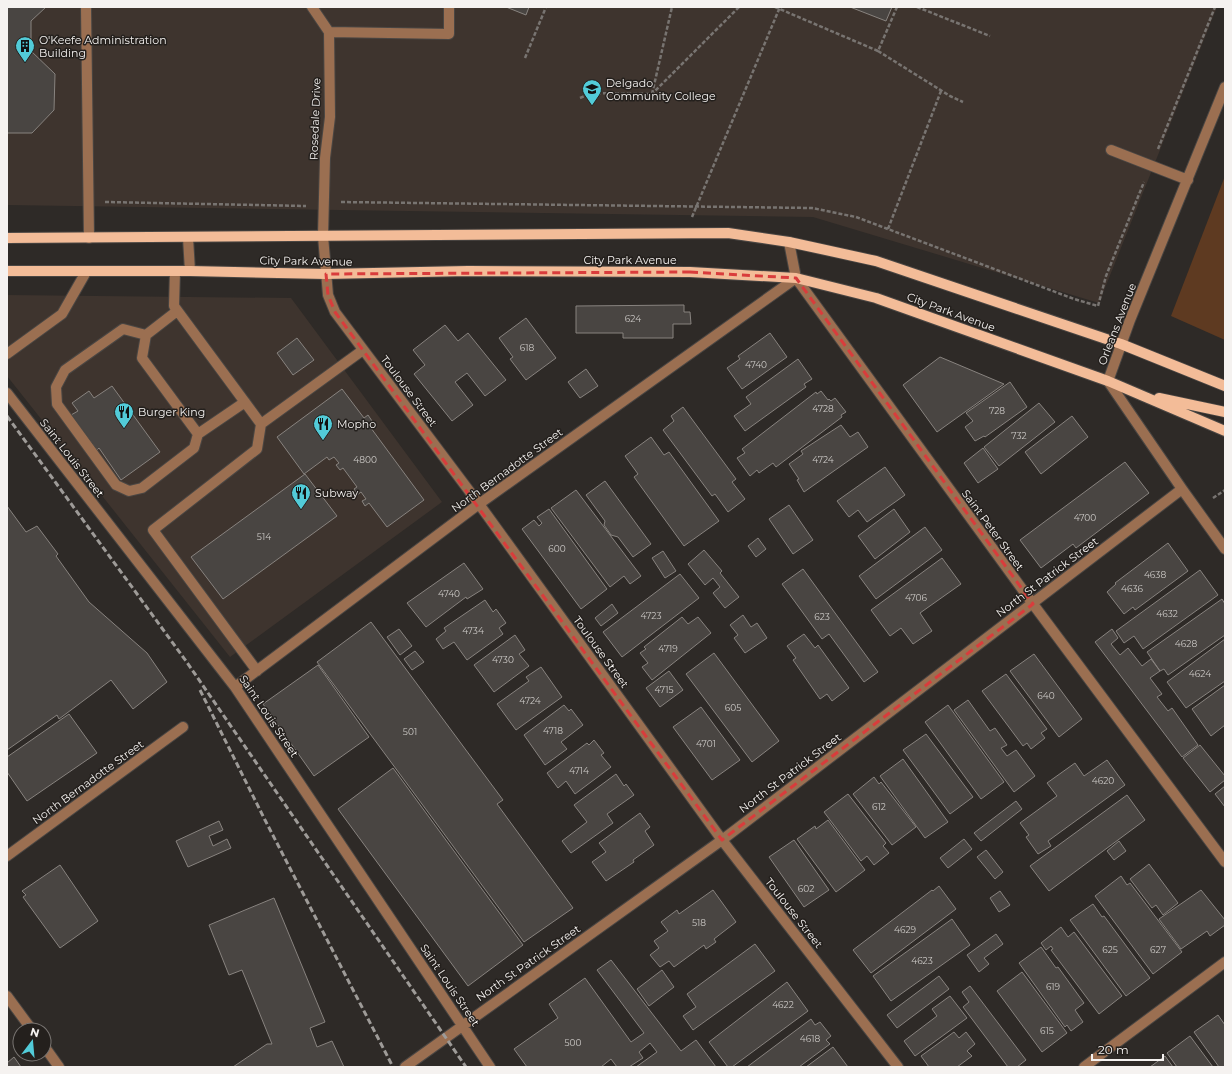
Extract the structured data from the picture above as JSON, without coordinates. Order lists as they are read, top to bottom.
{
  "streets": {
    "main road": ["City Park Avenue"],
    "street": [
      "Rosedale Drive",
      "Orleans Avenue",
      "Toulouse Street",
      "Saint Louis Street",
      "North Bernadotte Street",
      "Saint Peter Street",
      "North St Patrick Street"
    ]
  },
  "crossings": [
    ["Rosedale Drive", "City Park Avenue"],
    ["Rosedale Drive", "Toulouse Street"],
    ["City Park Avenue", "Orleans Avenue"],
    ["City Park Avenue", "Toulouse Street"],
    ["City Park Avenue", "North Bernadotte Street"],
    ["City Park Avenue", "Saint Peter Street"],
    ["Orleans Avenue", "North St Patrick Street"],
    ["Toulouse Street", "North Bernadotte Street"],
    ["Toulouse Street", "North St Patrick Street"],
    ["Saint Louis Street", "North Bernadotte Street"],
    ["Saint Louis Street", "North St Patrick Street"],
    ["North Bernadotte Street", "Saint Peter Street"],
    ["Saint Peter Street", "North St Patrick Street"]
  ],
  "places": {
    "building": ["O'Keefe Administration Building"],
    "school or university": ["Delgado Community College"],
    "restaurant": ["Burger King", "Mopho", "Subway"]
  },
  "house_numbers": [
    "624",
    "618",
    "4740",
    "4728",
    "728",
    "732",
    "4800",
    "4724",
    "4700",
    "514",
    "600",
    "4638",
    "4636",
    "4740",
    "4706",
    "4632",
    "4723",
    "623",
    "4734",
    "4628",
    "4719",
    "4730",
    "4624",
    "4715",
    "640",
    "4724",
    "605",
    "4718",
    "501",
    "4701",
    "4714",
    "4620",
    "612",
    "602",
    "518",
    "4629",
    "625",
    "627",
    "4623",
    "619",
    "4622",
    "615",
    "4618",
    "500"
  ],
  "scale_bar": "20 m",
  "north": "top"
}
